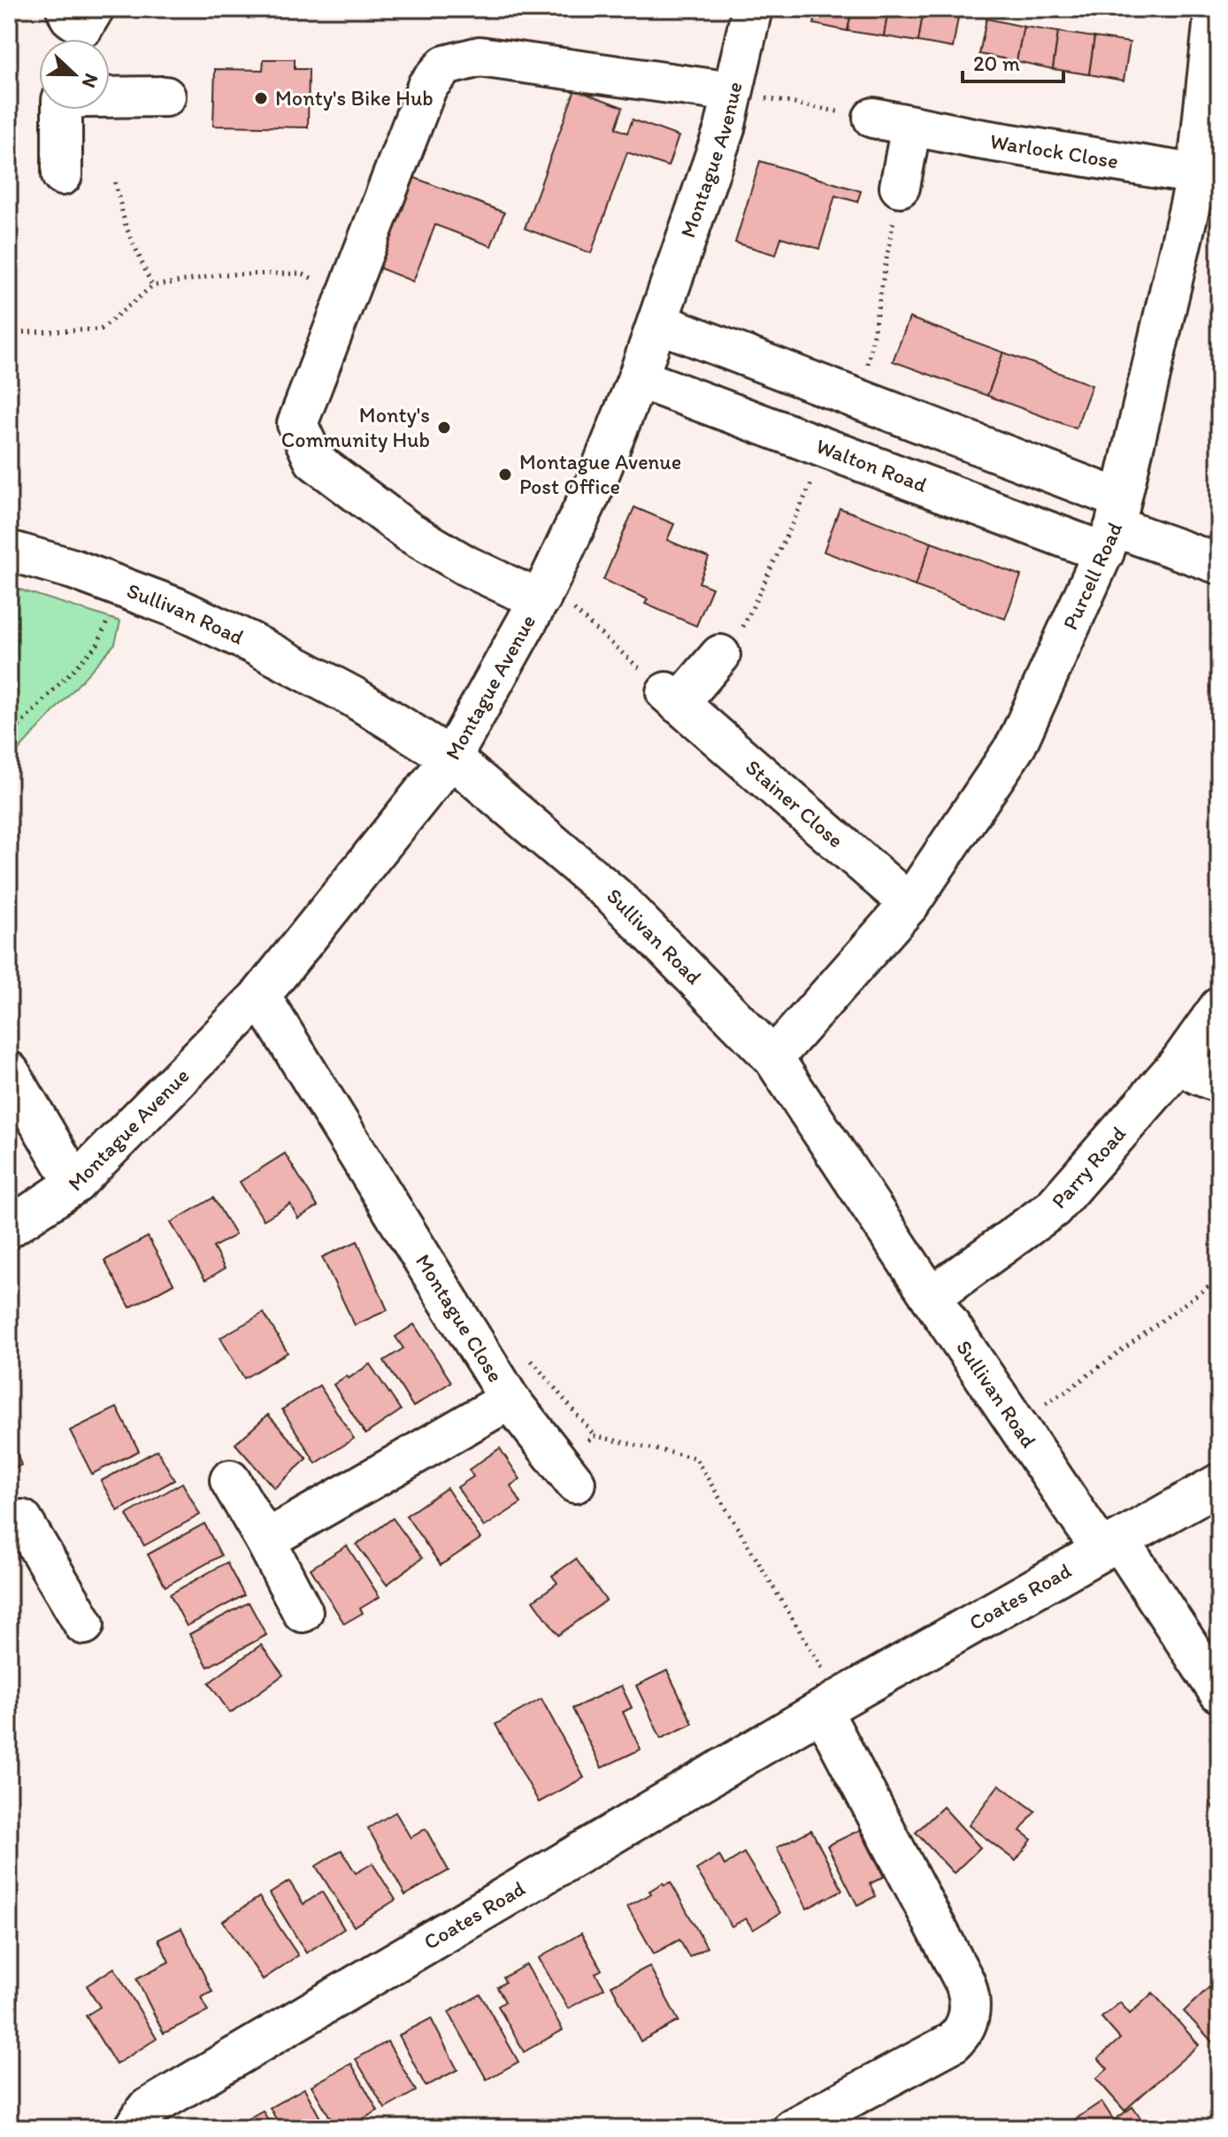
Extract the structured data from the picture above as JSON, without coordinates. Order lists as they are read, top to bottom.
{
  "streets": {
    "street": [
      "Warlock Close",
      "Montague Avenue",
      "Walton Road",
      "Purcell Road",
      "Sullivan Road",
      "Stainer Close",
      "Parry Road",
      "Montague Close",
      "Coates Road"
    ]
  },
  "crossings": [
    ["Warlock Close", "Purcell Road"],
    ["Montague Avenue", "Walton Road"],
    ["Montague Avenue", "Sullivan Road"],
    ["Montague Avenue", "Montague Close"],
    ["Walton Road", "Purcell Road"],
    ["Purcell Road", "Sullivan Road"],
    ["Purcell Road", "Stainer Close"],
    ["Sullivan Road", "Parry Road"],
    ["Sullivan Road", "Coates Road"]
  ],
  "places": ["Monty's Bike Hub", "Monty's Community Hub", "Montague Avenue Post Office"],
  "scale_bar": "20 m",
  "north": "right"
}
